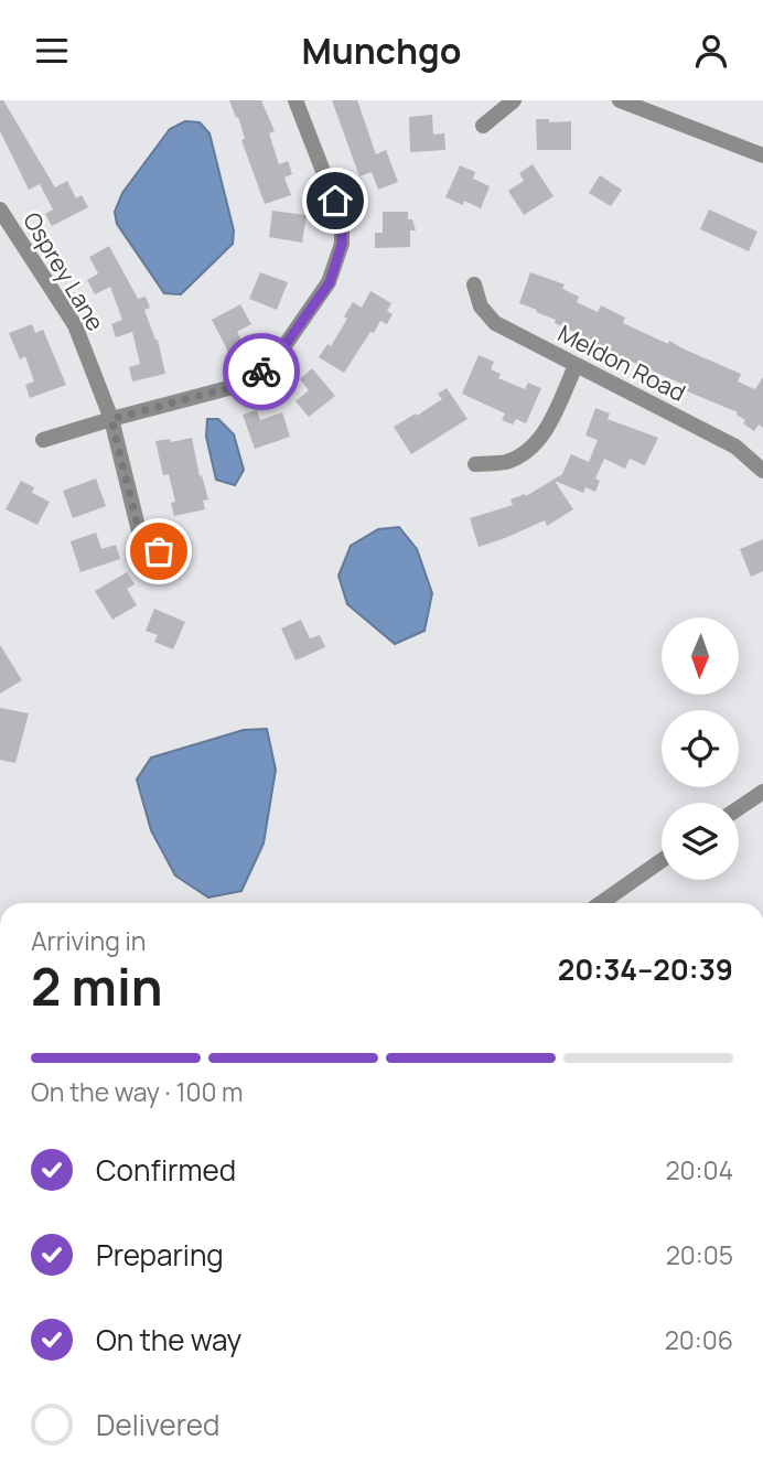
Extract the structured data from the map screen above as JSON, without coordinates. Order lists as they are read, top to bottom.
{
  "streets": {
    "street": ["Osprey Lane", "Meldon Road"]
  },
  "north": "bottom",
  "page": {
    "header": "Munchgo",
    "heading": ["2 min", "Arriving in", "20:34–20:39"],
    "bar": "On the way · 100 m",
    "list": [
      ["Confirmed", "20:04"],
      ["Preparing", "20:05"],
      ["On the way", "20:06"],
      "Delivered"
    ]
  }
}
